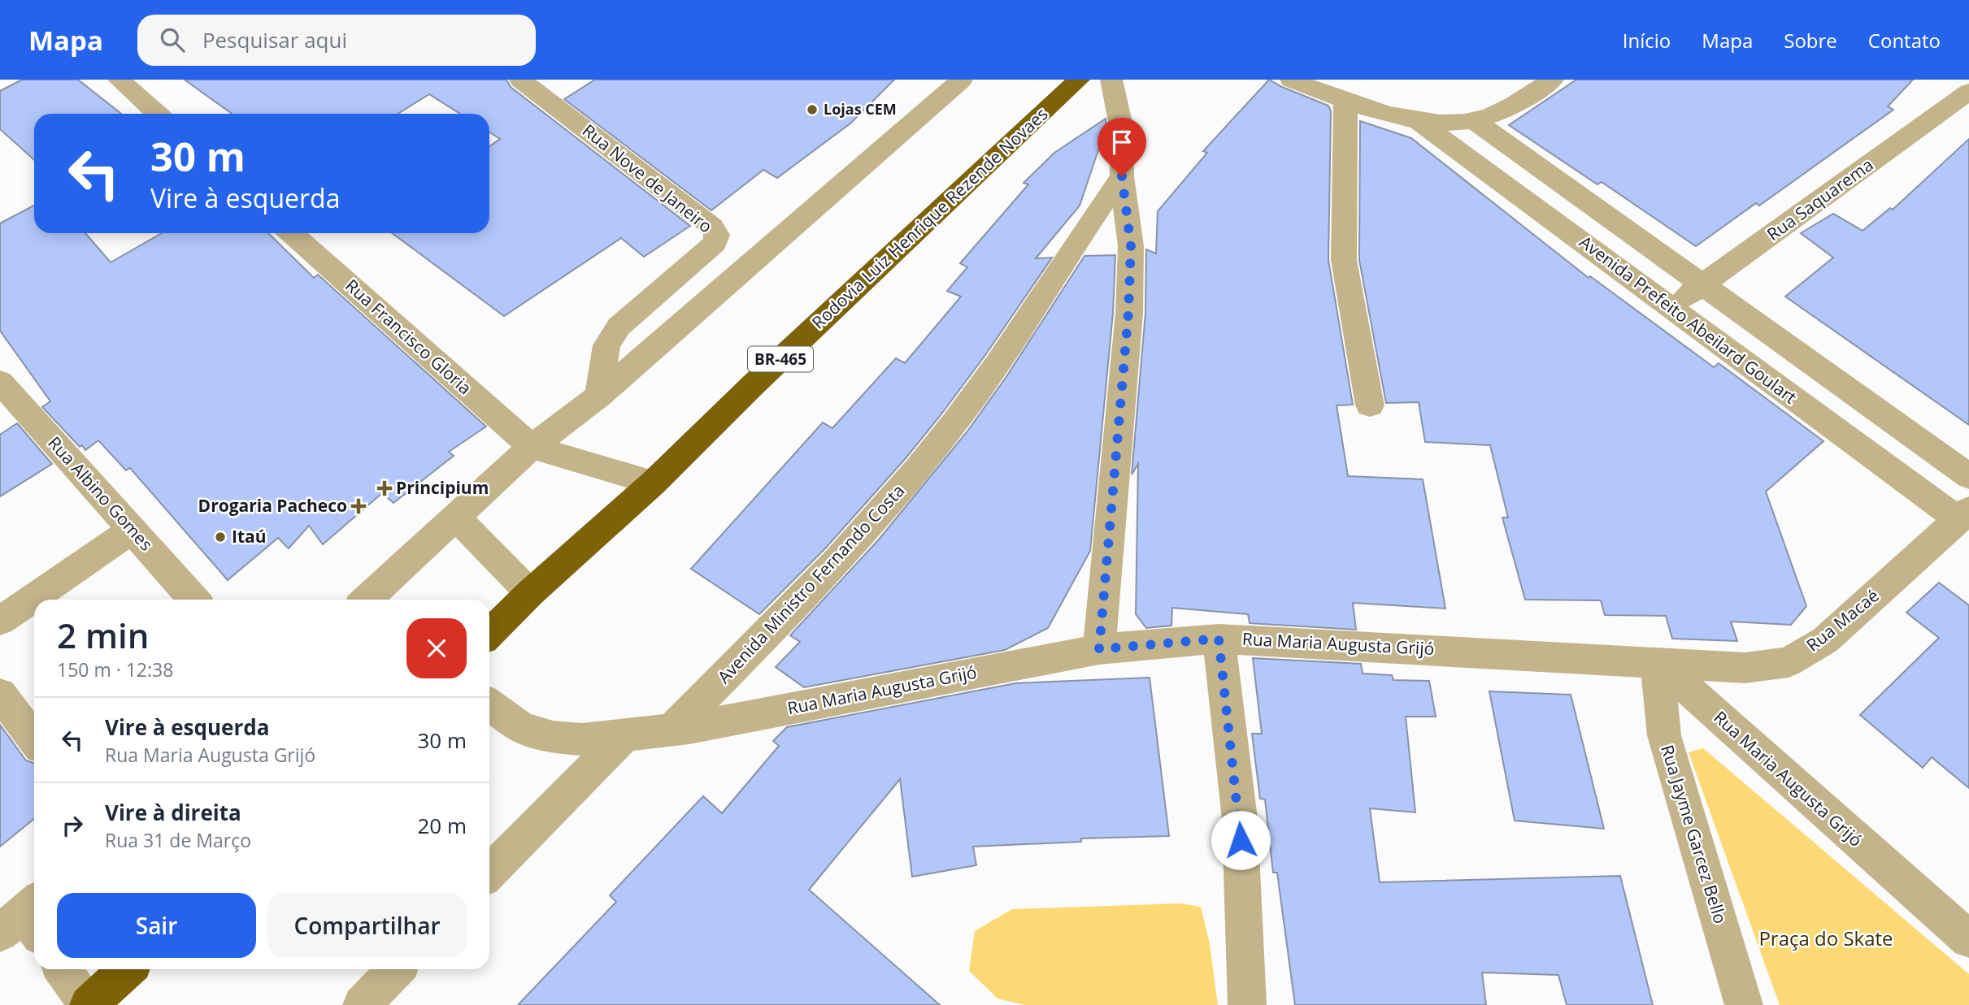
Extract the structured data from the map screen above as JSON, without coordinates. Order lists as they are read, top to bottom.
{
  "streets": {
    "highway": ["Rodovia Luiz Henrique Rezende Novaes", "BR-465"],
    "street": [
      "Rua Nove de Janeiro",
      "Rua Saquarema",
      "Avenida Prefeito Abeilard Goulart",
      "Rua Francisco Gloria",
      "Rua Albino Gomes",
      "Avenida Ministro Fernando Costa",
      "Rua Macaé",
      "Rua Maria Augusta Grijó",
      "Rua Jayme Garcez Bello"
    ]
  },
  "crossings": [
    ["Rua Saquarema", "Avenida Prefeito Abeilard Goulart"],
    ["Avenida Prefeito Abeilard Goulart", "Rua Macaé"],
    ["Avenida Ministro Fernando Costa", "Rua Maria Augusta Grijó"],
    ["Rua Macaé", "Rua Maria Augusta Grijó"],
    ["Rua Macaé", "Rua Jayme Garcez Bello"],
    ["Rua Maria Augusta Grijó", "Rua Jayme Garcez Bello"]
  ],
  "parks": ["Praça do Skate"],
  "places": {
    "other": ["Lojas CEM", "Itaú"],
    "health": ["Principium", "Drogaria Pacheco"]
  },
  "page": {
    "header": "Mapa",
    "search": "Pesquisar aqui",
    "nav": [
      "Início",
      "Mapa",
      "Sobre",
      "Contato"
    ],
    "turn": ["30 m", "Vire à esquerda"],
    "heading": ["2 min", "150 m · 12:38"],
    "list": [
      {
        "name": "Vire à esquerda",
        "note": "Rua Maria Augusta Grijó",
        "value": "30 m"
      },
      {
        "name": "Vire à direita",
        "note": "Rua 31 de Março",
        "value": "20 m"
      }
    ],
    "buttons": ["Sair", "Compartilhar"]
  }
}
